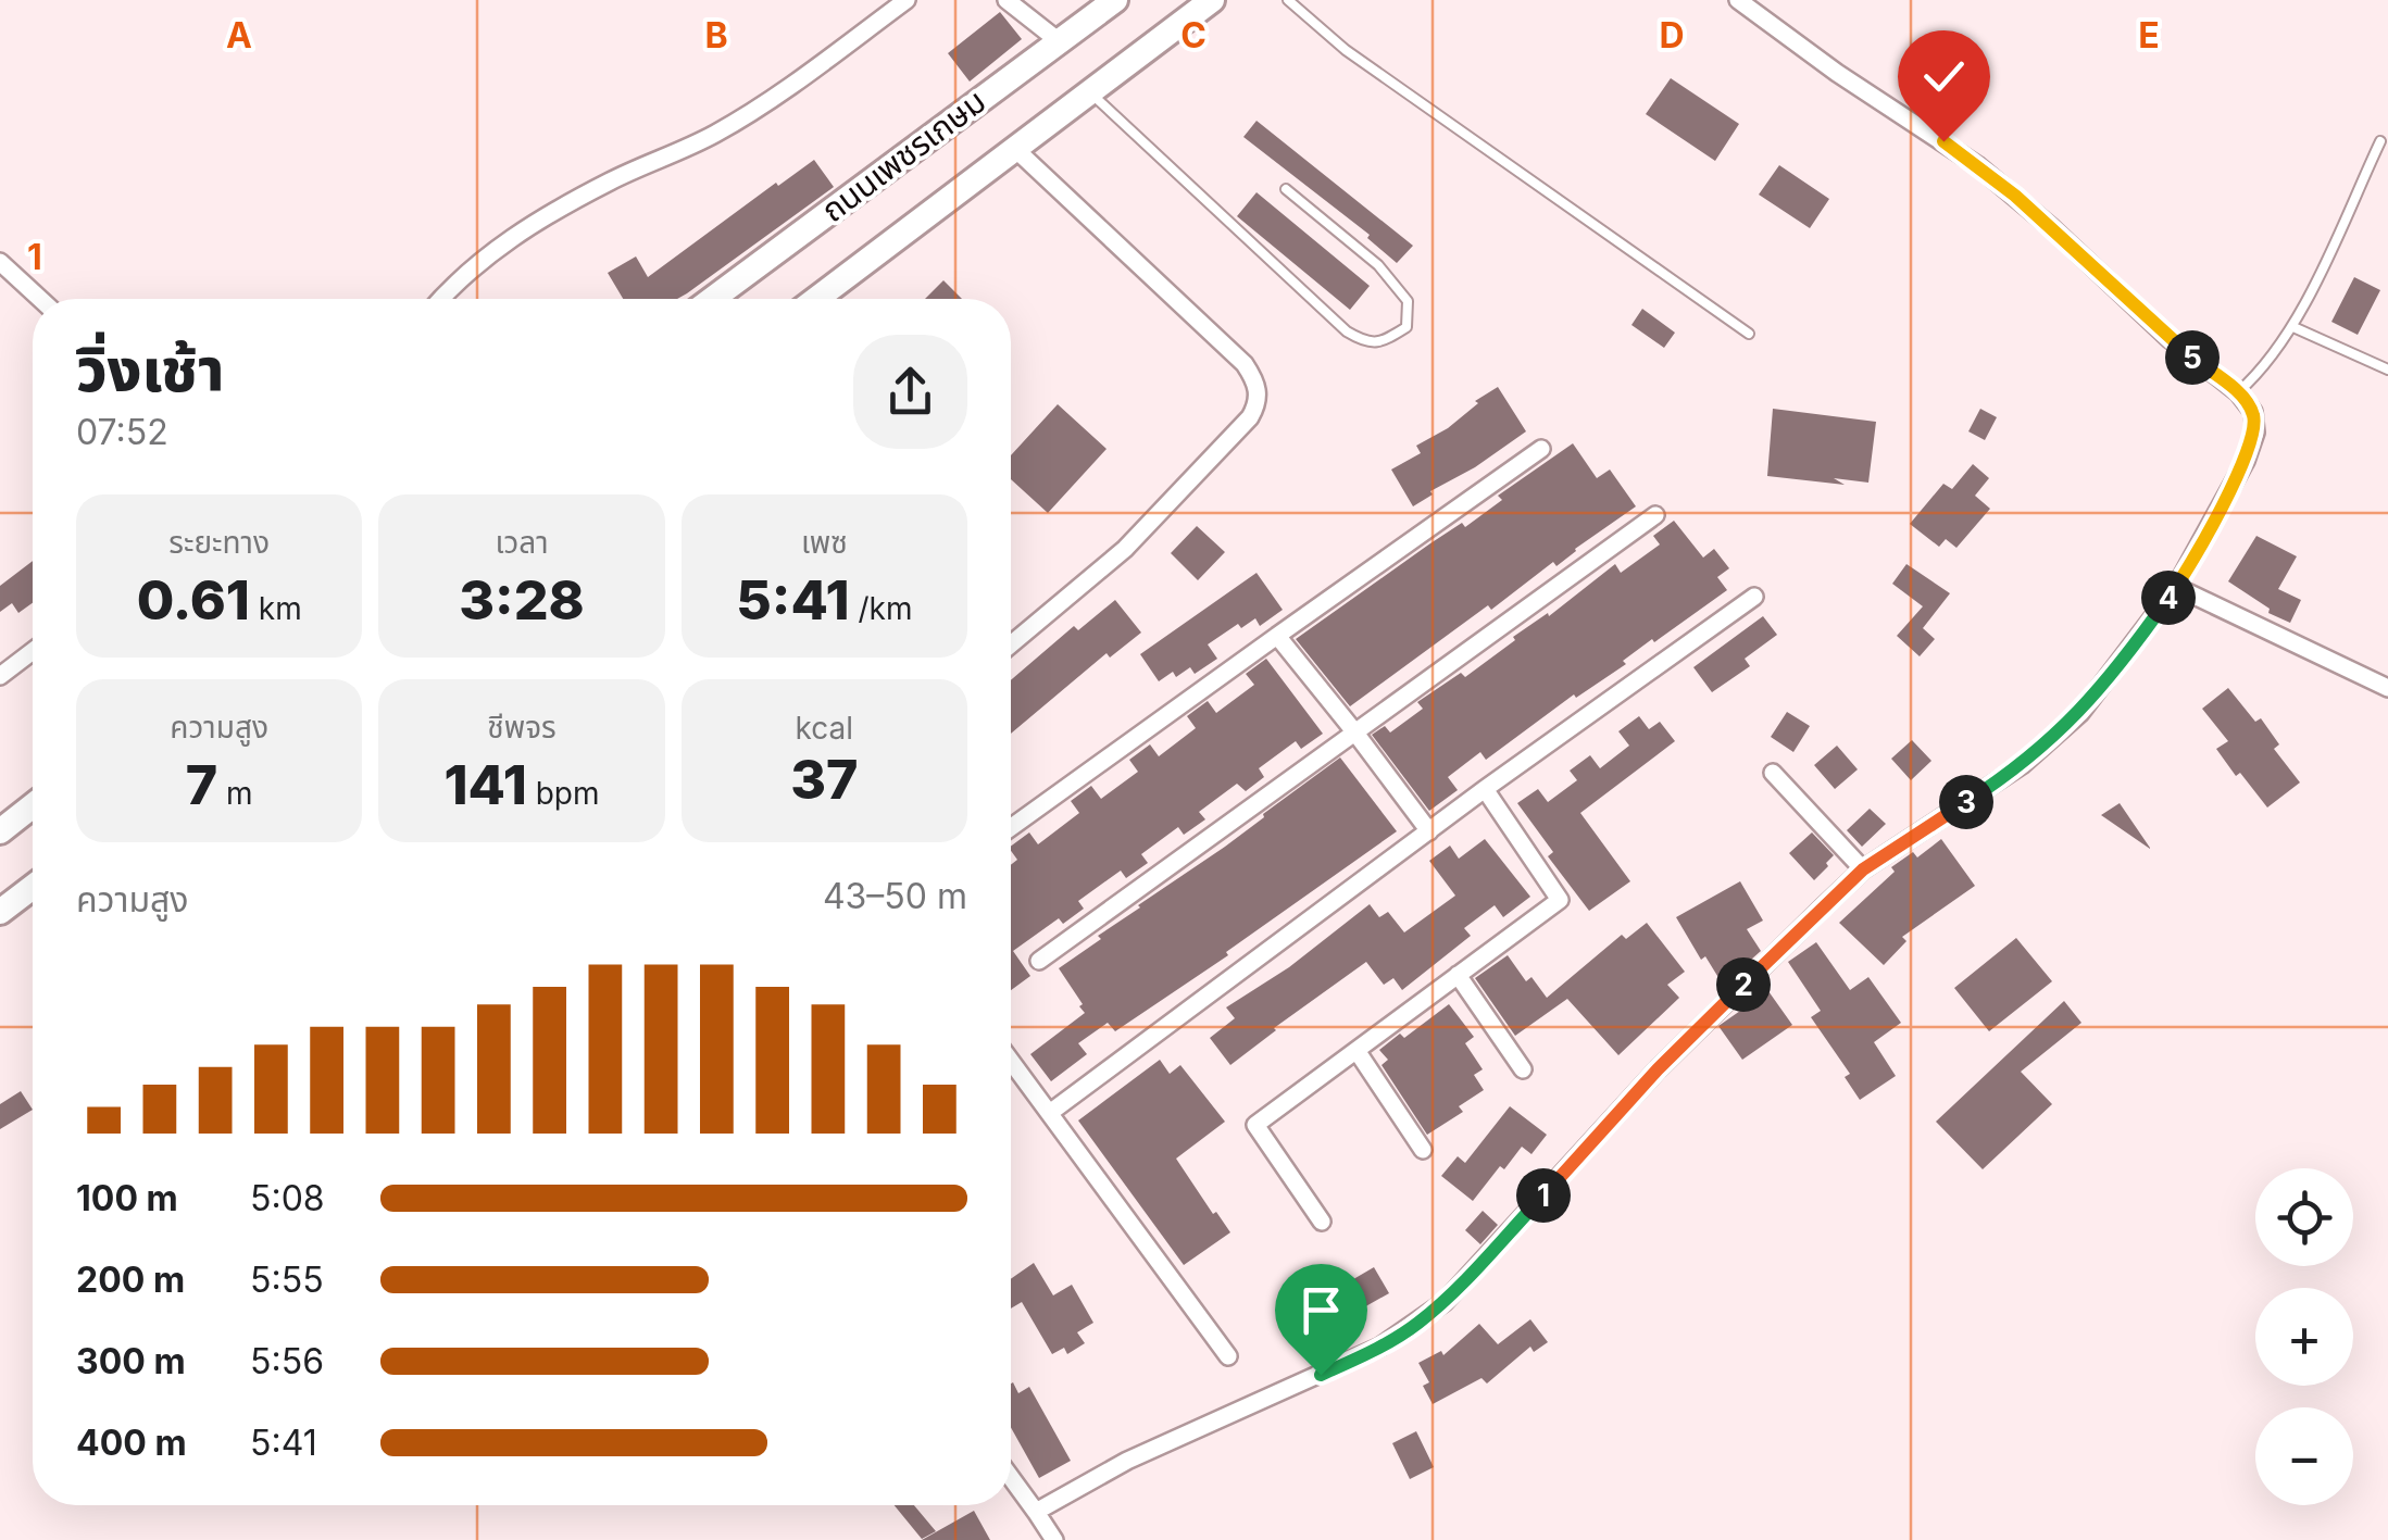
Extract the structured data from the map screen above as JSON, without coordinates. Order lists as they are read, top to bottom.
{
  "streets": {
    "main road": ["ถนนเพชรเกษม"]
  },
  "page": {
    "heading": ["วิ่งเช้า", "07:52"],
    "pins": [
      "5",
      "4",
      "3",
      "2",
      "1"
    ],
    "stats": [
      ["ระยะทาง", "0.61 km"],
      ["เวลา", "3:28"],
      ["เพซ", "5:41 /km"],
      ["ความสูง", "7 m"],
      ["ชีพจร", "141 bpm"],
      ["kcal", "37"]
    ],
    "chart": ["ความสูง", "43–50 m"],
    "list": [
      {
        "name": "100 m",
        "note": "5:08"
      },
      {
        "name": "200 m",
        "note": "5:55"
      },
      {
        "name": "300 m",
        "note": "5:56"
      },
      {
        "name": "400 m",
        "note": "5:41"
      }
    ],
    "map_buttons": ["+", "−"]
  },
  "grid": {
    "columns": [
      "A",
      "B",
      "C",
      "D",
      "E"
    ],
    "rows": ["1"]
  }
}
